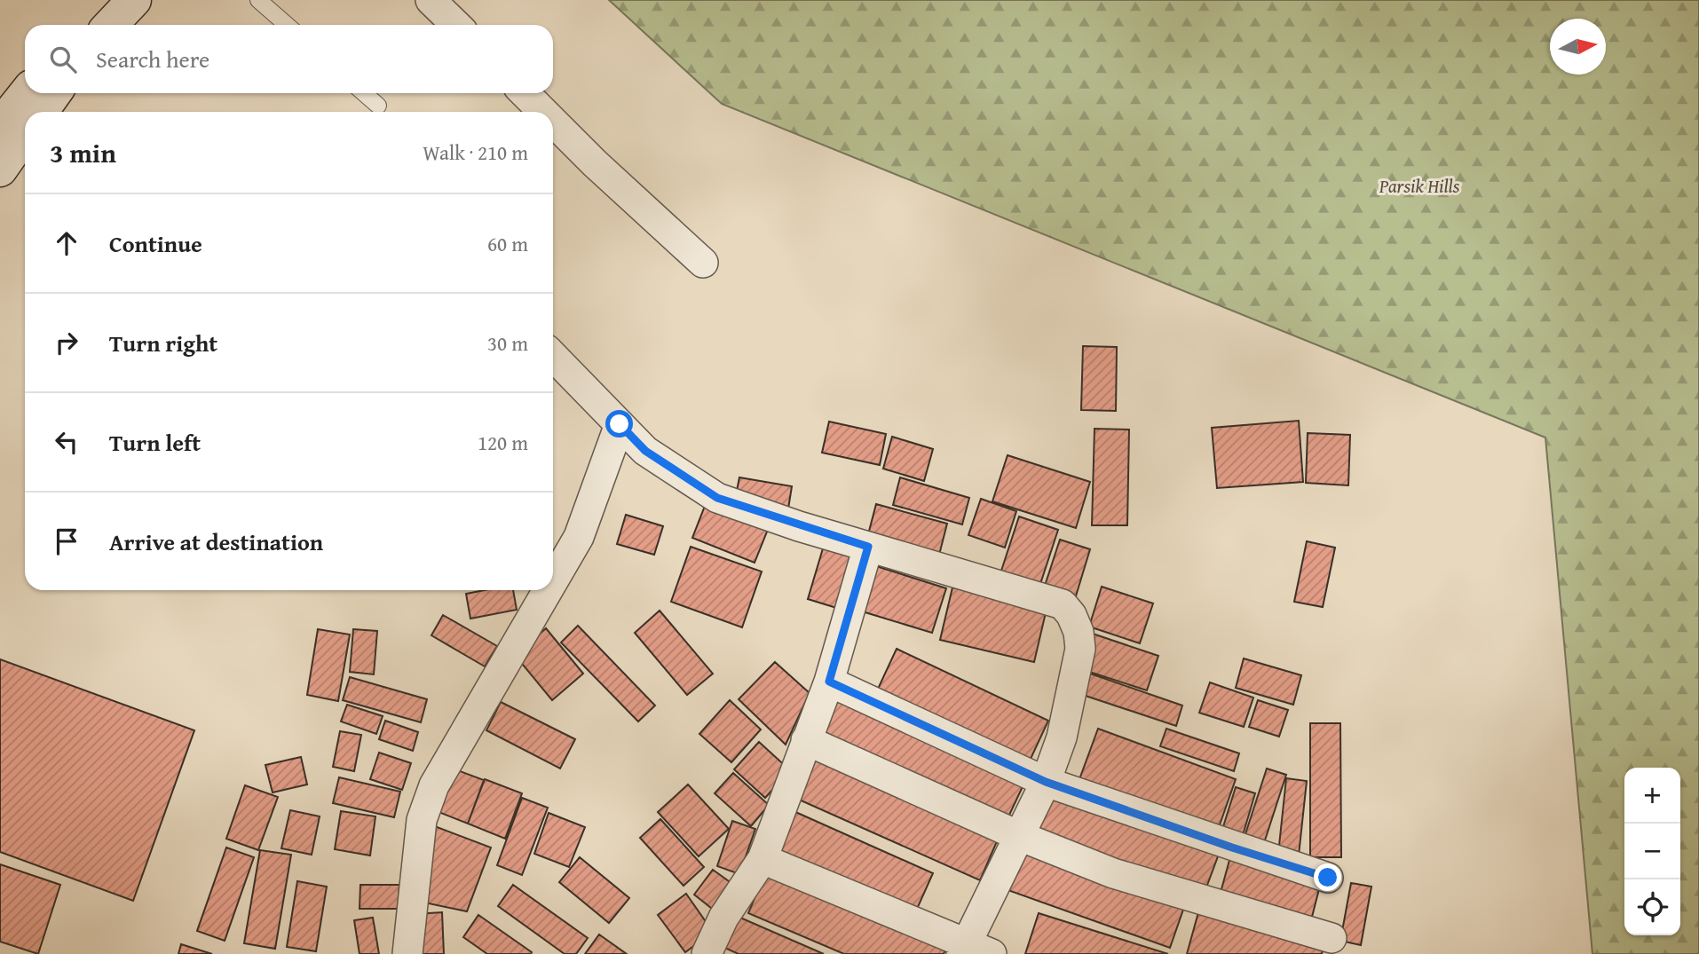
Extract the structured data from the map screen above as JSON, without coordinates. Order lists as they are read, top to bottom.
{
  "parks": ["Parsik Hills"],
  "north": "right",
  "page": {
    "search": "Search here",
    "heading": ["3 min", "Walk · 210 m"],
    "list": [
      ["Continue", "60 m"],
      ["Turn right", "30 m"],
      ["Turn left", "120 m"],
      "Arrive at destination"
    ],
    "map_buttons": ["+", "−"]
  }
}
